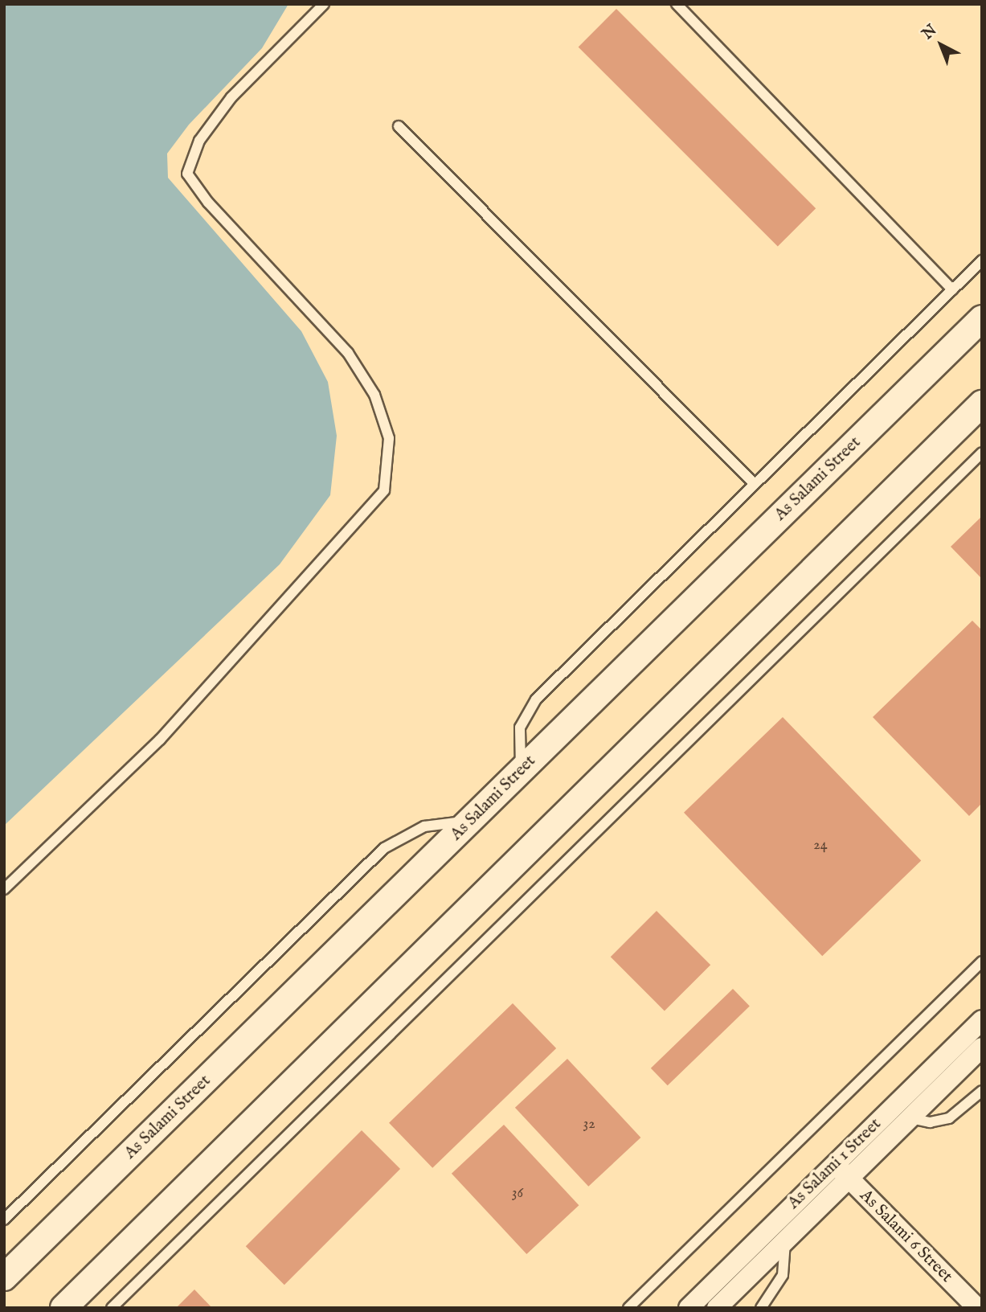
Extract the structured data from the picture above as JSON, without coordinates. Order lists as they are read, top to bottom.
{
  "streets": {
    "street": ["As Salami Street", "As Salami 1 Street", "As Salami 6 Street"]
  },
  "crossings": [
    ["As Salami 1 Street", "As Salami 6 Street"]
  ],
  "house_numbers": ["24", "32", "36"],
  "north": "top left"
}
